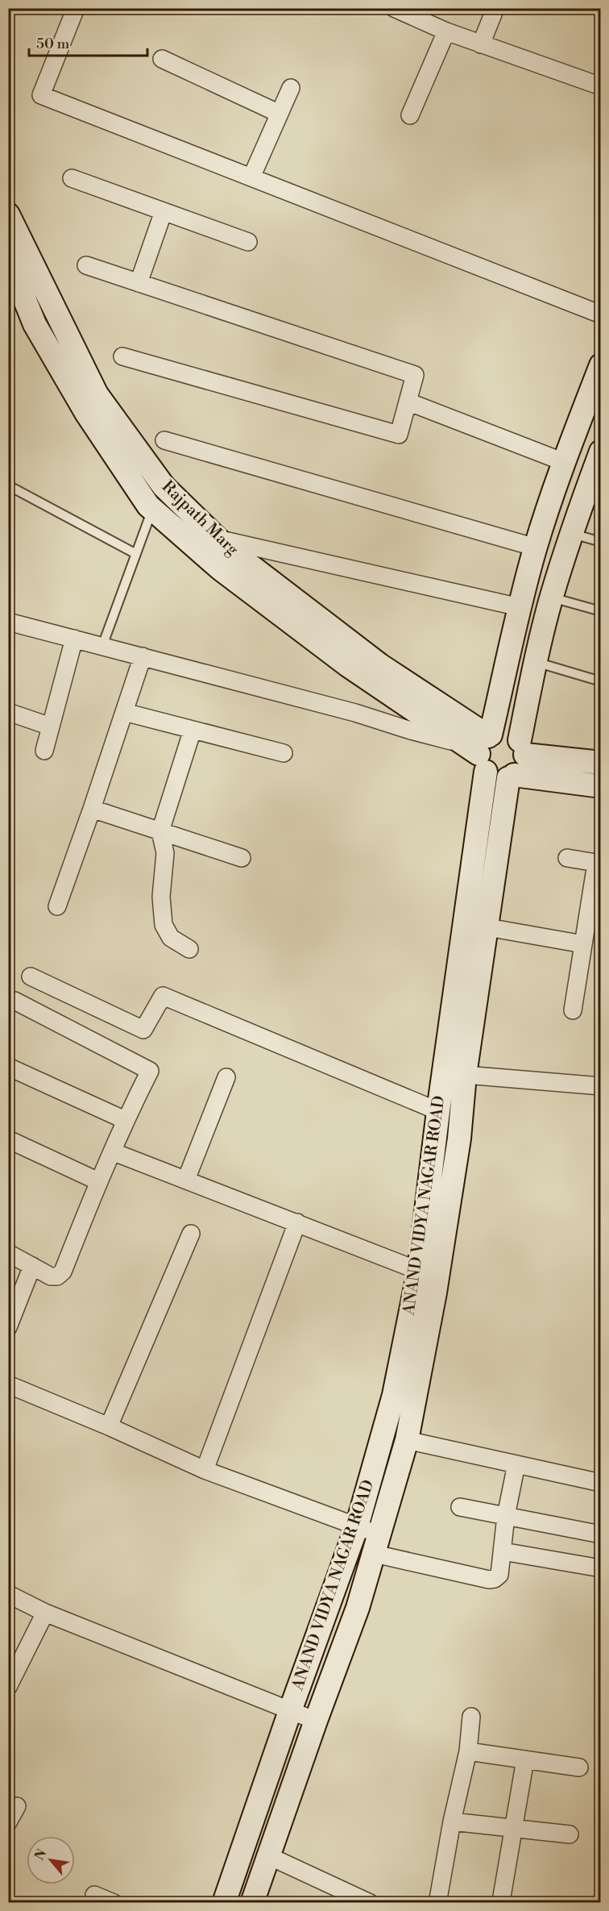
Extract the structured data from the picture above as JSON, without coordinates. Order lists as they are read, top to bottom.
{
  "streets": {
    "main road": ["Rajpath Marg", "ANAND VIDYA NAGAR ROAD"]
  },
  "crossings": [
    ["Rajpath Marg", "ANAND VIDYA NAGAR ROAD"]
  ],
  "scale_bar": "50 m",
  "north": "top left"
}
